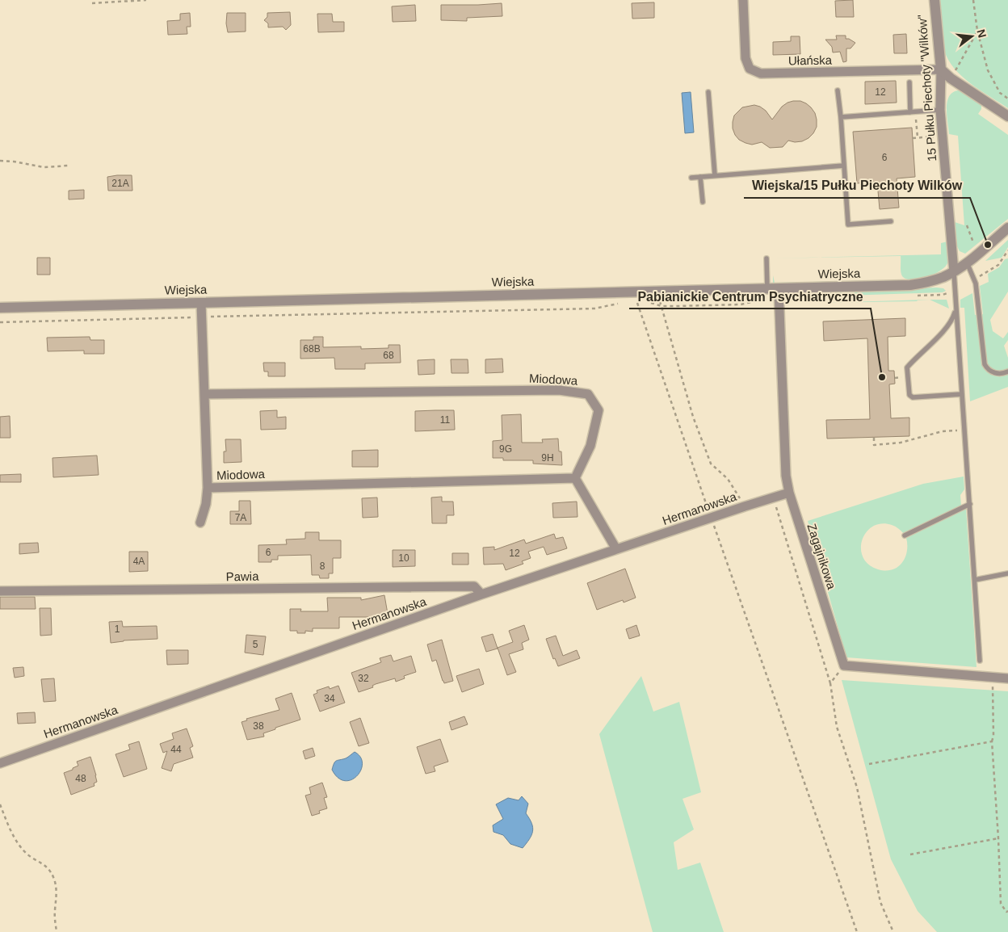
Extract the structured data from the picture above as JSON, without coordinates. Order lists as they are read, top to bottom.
{
  "streets": {
    "street": [
      "Ułańska",
      "15 Pułku Piechoty \"Wilków\"",
      "Wiejska",
      "Miodowa",
      "Hermanowska",
      "Zagajnikowa",
      "Pawia"
    ]
  },
  "crossings": [
    ["Ułańska", "15 Pułku Piechoty \"Wilków\""],
    ["15 Pułku Piechoty \"Wilków\"", "Wiejska"],
    ["Wiejska", "Miodowa"],
    ["Wiejska", "Zagajnikowa"],
    ["Hermanowska", "Zagajnikowa"],
    ["Hermanowska", "Pawia"]
  ],
  "places": ["Wiejska/15 Pułku Piechoty Wilków", "Pabianickie Centrum Psychiatryczne"],
  "house_numbers": [
    "12",
    "6",
    "21A",
    "68B",
    "68",
    "11",
    "9G",
    "9H",
    "7A",
    "6",
    "12",
    "10",
    "4A",
    "8",
    "1",
    "5",
    "32",
    "34",
    "38",
    "44",
    "48"
  ],
  "north": "right"
}
